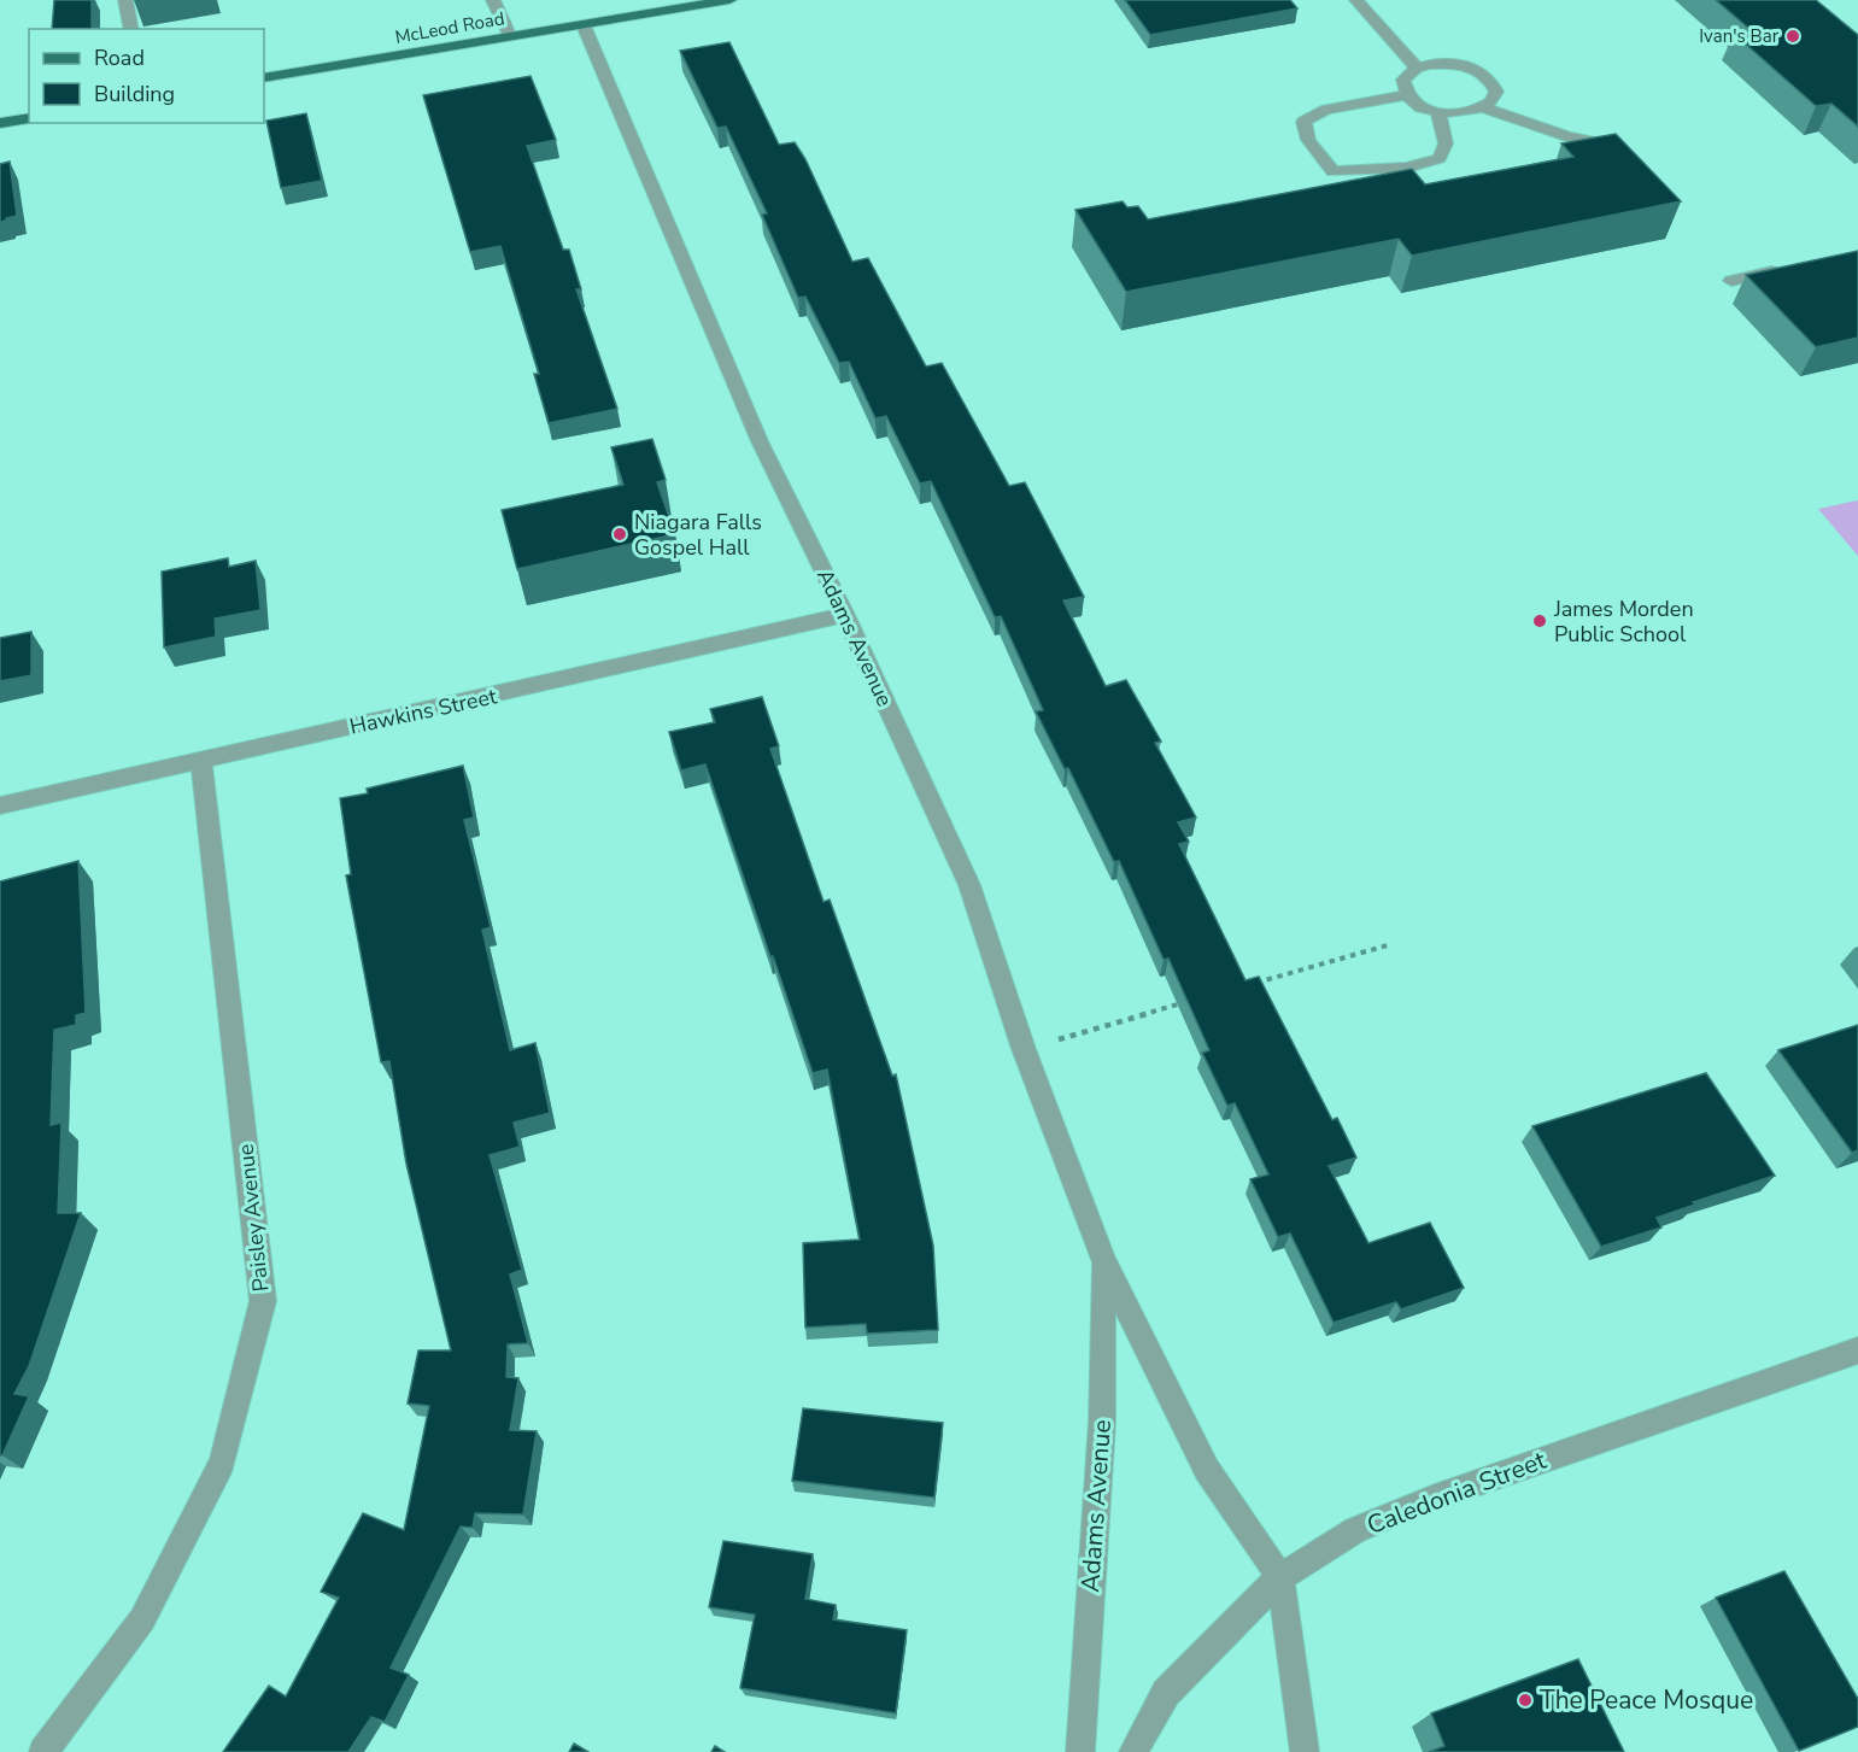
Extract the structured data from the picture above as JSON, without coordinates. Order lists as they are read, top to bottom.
{
  "streets": {
    "main road": ["McLeod Road"],
    "street": [
      "Adams Avenue",
      "Hawkins Street",
      "Paisley Avenue",
      "Caledonia Street"
    ]
  },
  "crossings": [
    ["McLeod Road", "Adams Avenue"],
    ["Adams Avenue", "Hawkins Street"],
    ["Adams Avenue", "Caledonia Street"],
    ["Hawkins Street", "Paisley Avenue"]
  ],
  "places": [
    "Ivan's Bar",
    "Niagara Falls Gospel Hall",
    "James Morden Public School",
    "The Peace Mosque"
  ],
  "legend": ["Road", "Building"]
}
